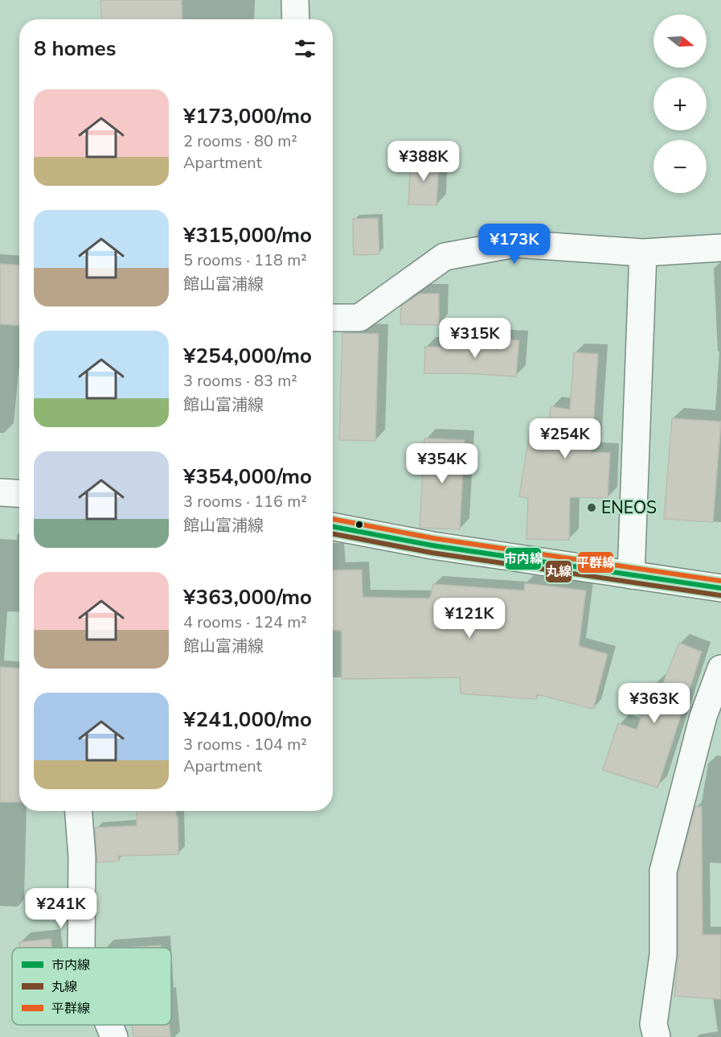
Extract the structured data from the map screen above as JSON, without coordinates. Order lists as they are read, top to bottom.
{
  "places": ["ENEOS"],
  "lines": ["transit line 平群線", "transit line 市内線", "transit line 丸線"],
  "legend": ["市内線", "丸線", "平群線"],
  "north": "right",
  "page": {
    "map_buttons": ["+", "−"],
    "heading": "8 homes",
    "list": [
      {
        "name": "¥173,000/mo",
        "note": "2 rooms · 80 m² · Apartment"
      },
      {
        "name": "¥315,000/mo",
        "note": "5 rooms · 118 m² · 館山富浦線"
      },
      {
        "name": "¥254,000/mo",
        "note": "3 rooms · 83 m² · 館山富浦線"
      },
      {
        "name": "¥354,000/mo",
        "note": "3 rooms · 116 m² · 館山富浦線"
      },
      {
        "name": "¥363,000/mo",
        "note": "4 rooms · 124 m² · 館山富浦線"
      },
      {
        "name": "¥241,000/mo",
        "note": "3 rooms · 104 m² · Apartment"
      }
    ],
    "price": [
      "¥388K",
      "¥173K",
      "¥315K",
      "¥254K",
      "¥354K",
      "¥121K",
      "¥363K",
      "¥241K"
    ]
  }
}
